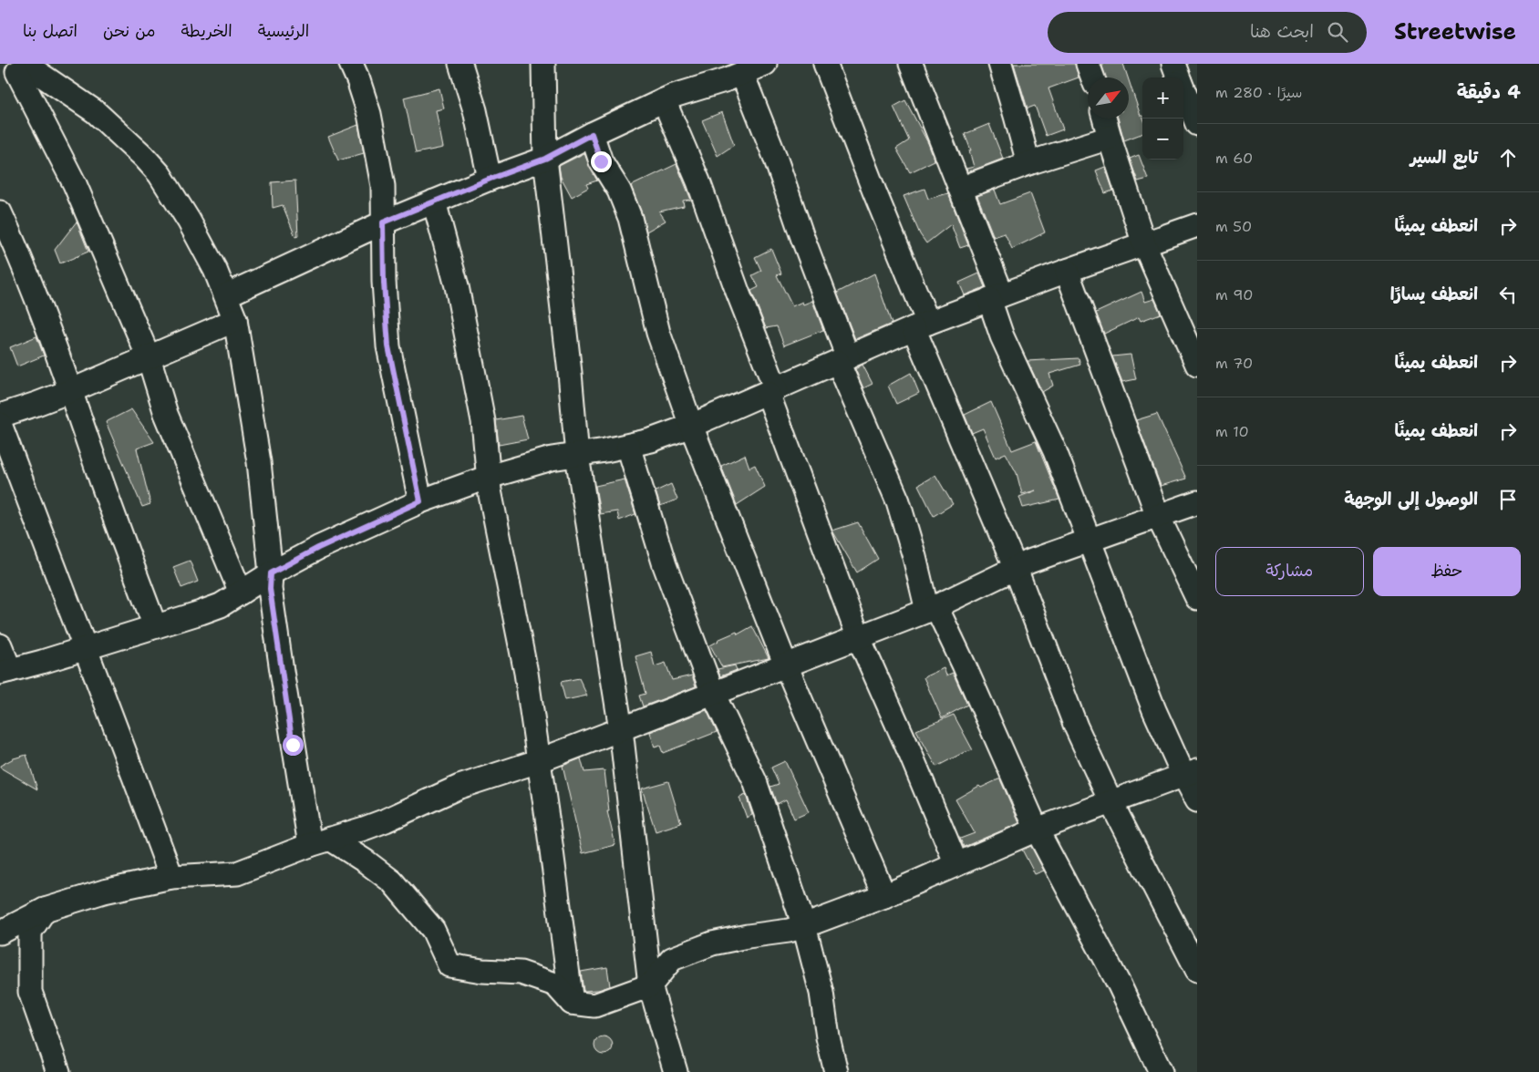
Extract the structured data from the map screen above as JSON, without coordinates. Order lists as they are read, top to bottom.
{
  "north": "top right",
  "page": {
    "header": "Streetwise",
    "search": "ابحث هنا",
    "nav": [
      "الرئيسية",
      "الخريطة",
      "من نحن",
      "اتصل بنا"
    ],
    "heading": ["4 دقيقة", "سيرًا · 280 m"],
    "map_buttons": ["+", "−"],
    "list": [
      ["تابع السير", "60 m"],
      ["انعطف يمينًا", "50 m"],
      ["انعطف يسارًا", "90 m"],
      ["انعطف يمينًا", "70 m"],
      ["انعطف يمينًا", "10 m"],
      "الوصول إلى الوجهة"
    ],
    "buttons": ["حفظ", "مشاركة"]
  }
}
